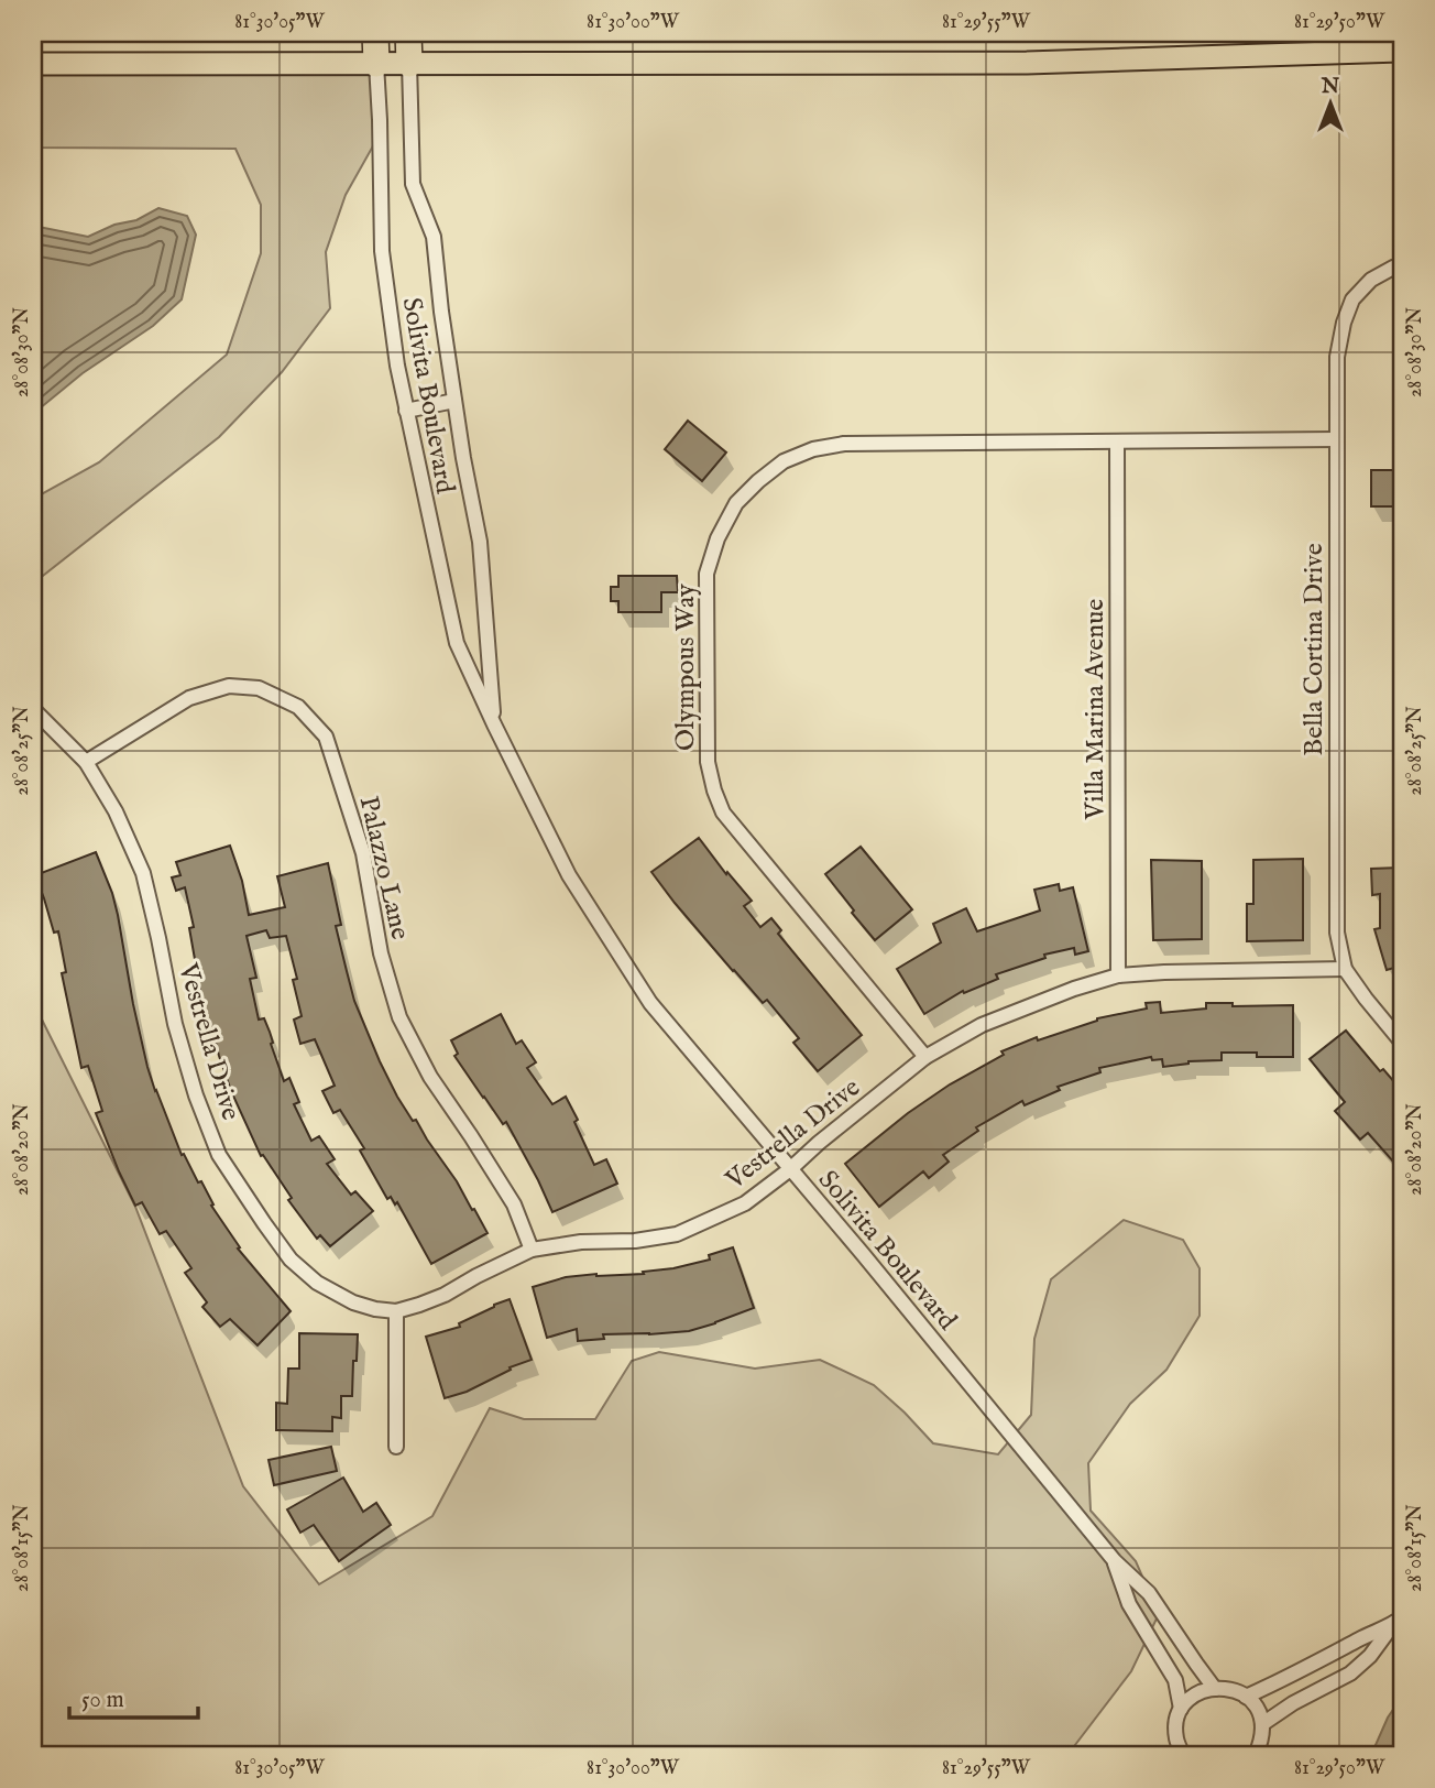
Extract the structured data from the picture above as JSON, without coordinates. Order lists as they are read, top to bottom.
{
  "streets": {
    "street": [
      "Solivita Boulevard",
      "Bella Cortina Drive",
      "Olympous Way",
      "Villa Marina Avenue",
      "Palazzo Lane",
      "Vestrella Drive"
    ]
  },
  "crossings": [
    ["Solivita Boulevard", "Vestrella Drive"],
    ["Bella Cortina Drive", "Olympous Way"],
    ["Bella Cortina Drive", "Vestrella Drive"],
    ["Olympous Way", "Villa Marina Avenue"],
    ["Olympous Way", "Vestrella Drive"],
    ["Villa Marina Avenue", "Vestrella Drive"],
    ["Palazzo Lane", "Vestrella Drive"]
  ],
  "scale_bar": "50 m",
  "north": "top",
  "coordinates": [
    "81°30'05\"W",
    "81°30'00\"W",
    "81°29'55\"W",
    "81°29'50\"W",
    "28°08'30\"N",
    "28°08'25\"N",
    "28°08'20\"N",
    "28°08'15\"N"
  ]
}
